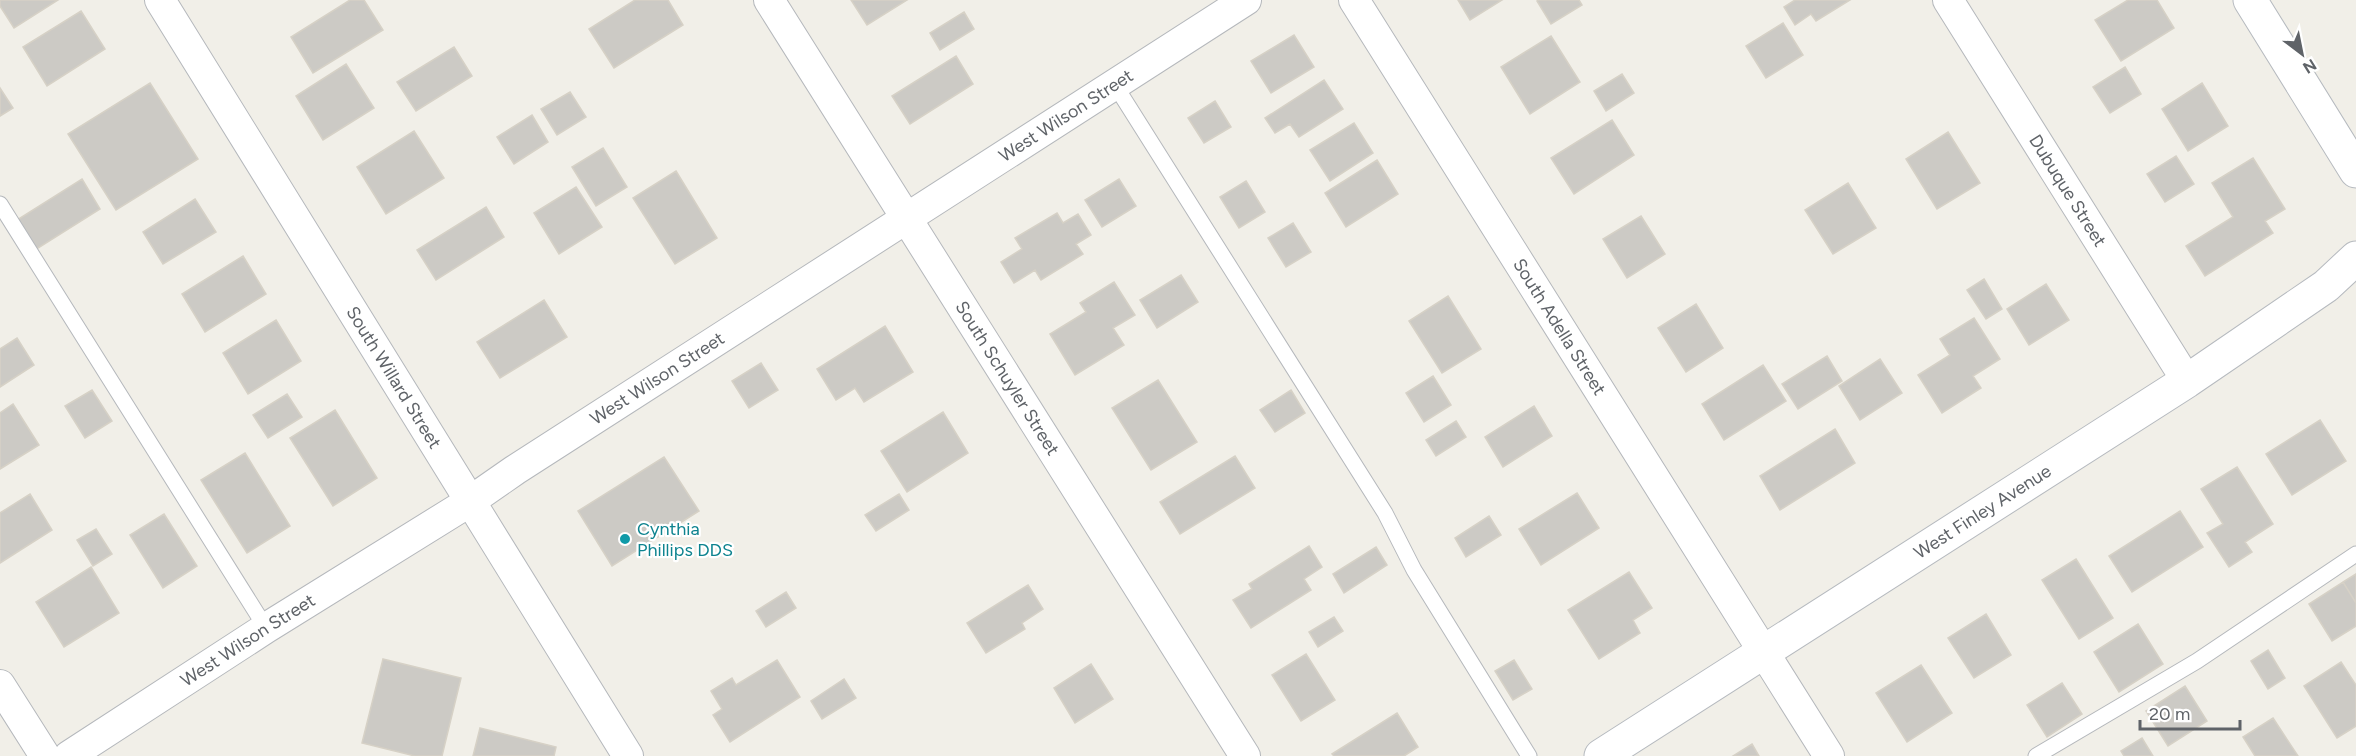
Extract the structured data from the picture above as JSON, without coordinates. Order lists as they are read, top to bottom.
{
  "streets": {
    "main road": ["West Finley Avenue"],
    "street": [
      "West Wilson Street",
      "Dubuque Street",
      "South Adella Street",
      "South Willard Street",
      "South Schuyler Street"
    ]
  },
  "crossings": [
    ["West Wilson Street", "South Willard Street"],
    ["West Wilson Street", "South Schuyler Street"],
    ["Dubuque Street", "West Finley Avenue"],
    ["South Adella Street", "West Finley Avenue"]
  ],
  "places": ["Cynthia Phillips DDS"],
  "scale_bar": "20 m",
  "north": "bottom right"
}
